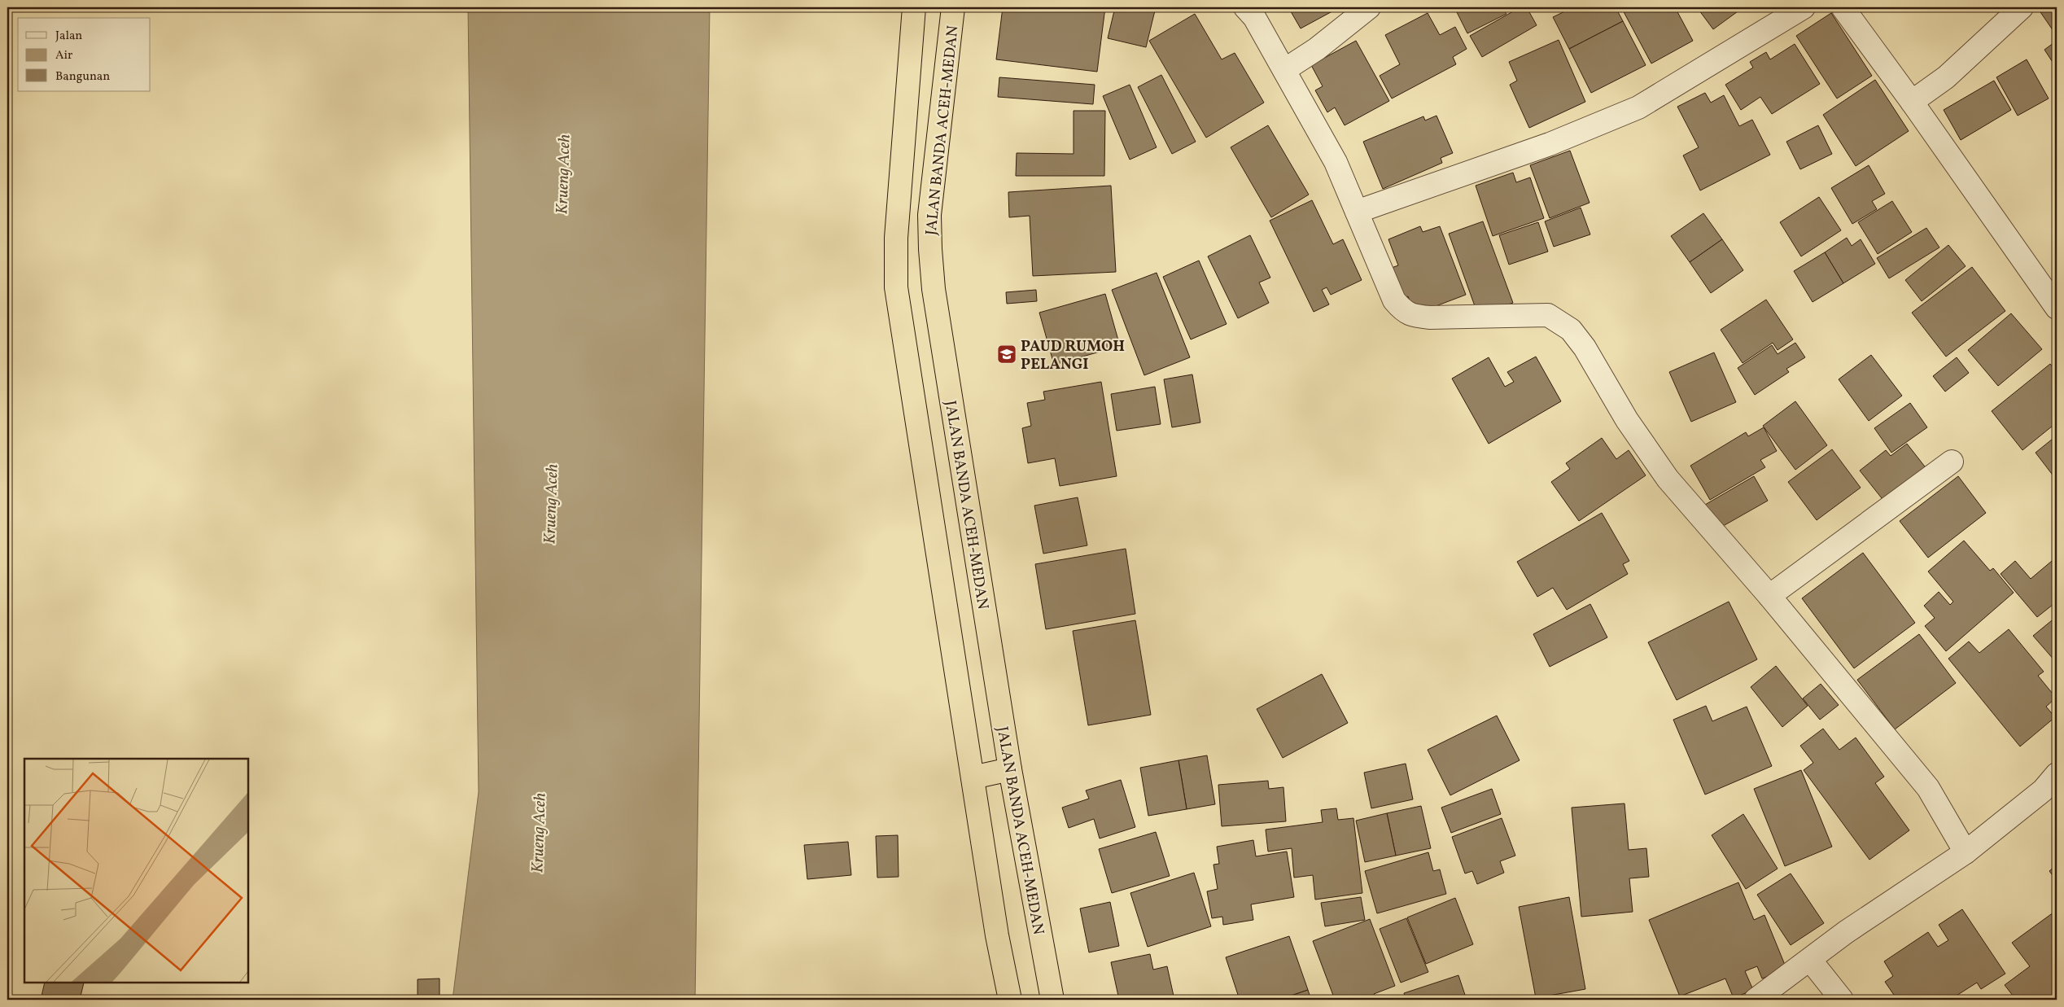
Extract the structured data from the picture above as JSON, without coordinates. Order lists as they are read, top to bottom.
{
  "streets": {
    "highway": ["JALAN BANDA ACEH-MEDAN"]
  },
  "water": ["Krueng Aceh"],
  "places": {
    "school or university": ["PAUD RUMOH PELANGI"]
  },
  "legend": ["Jalan", "Air", "Bangunan"]
}
